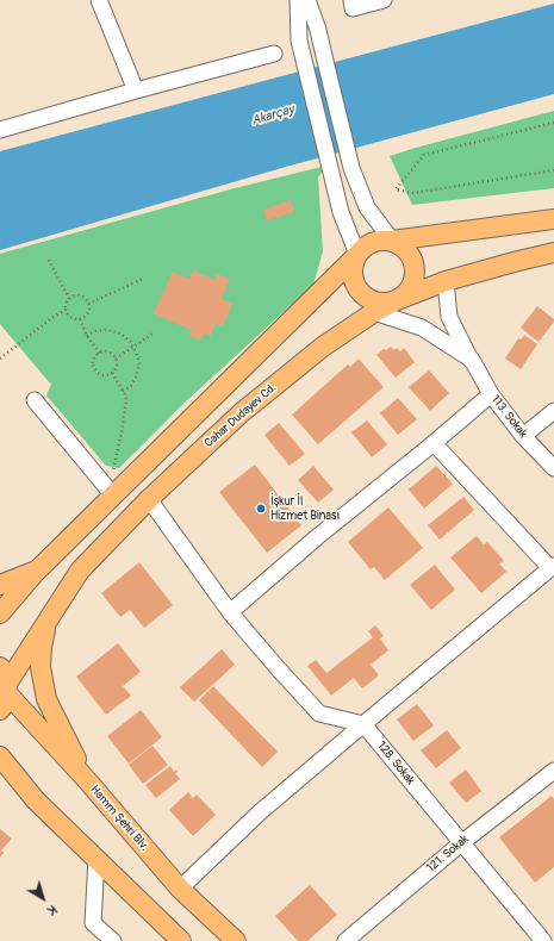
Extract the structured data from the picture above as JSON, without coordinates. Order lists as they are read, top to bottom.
{
  "streets": {
    "main road": ["Cahar Dudayev Cd.", "Hamm Şehri Blv."],
    "street": ["113. Sokak", "128. Sokak", "121. Sokak"]
  },
  "crossings": [
    ["Cahar Dudayev Cd.", "113. Sokak"],
    ["Cahar Dudayev Cd.", "Hamm Şehri Blv."],
    ["128. Sokak", "121. Sokak"]
  ],
  "water": ["Akarçay"],
  "places": ["İşkur İl Hizmet Binası"],
  "north": "bottom right"
}
